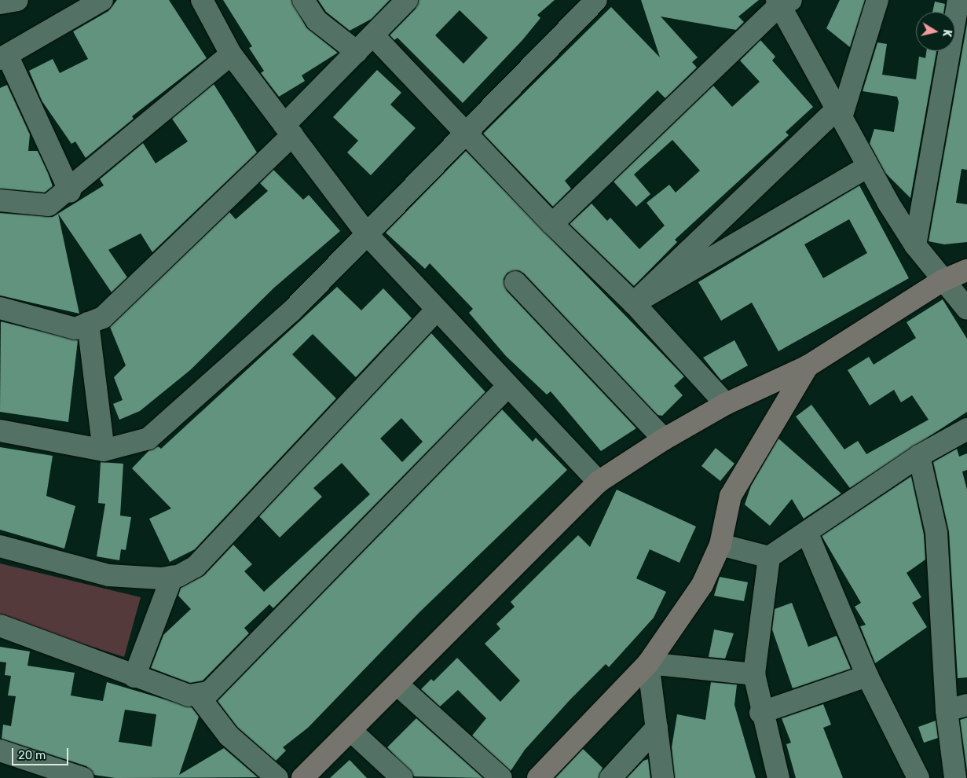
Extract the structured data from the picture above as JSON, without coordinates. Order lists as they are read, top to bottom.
{
  "scale_bar": "20 m",
  "north": "right"
}
